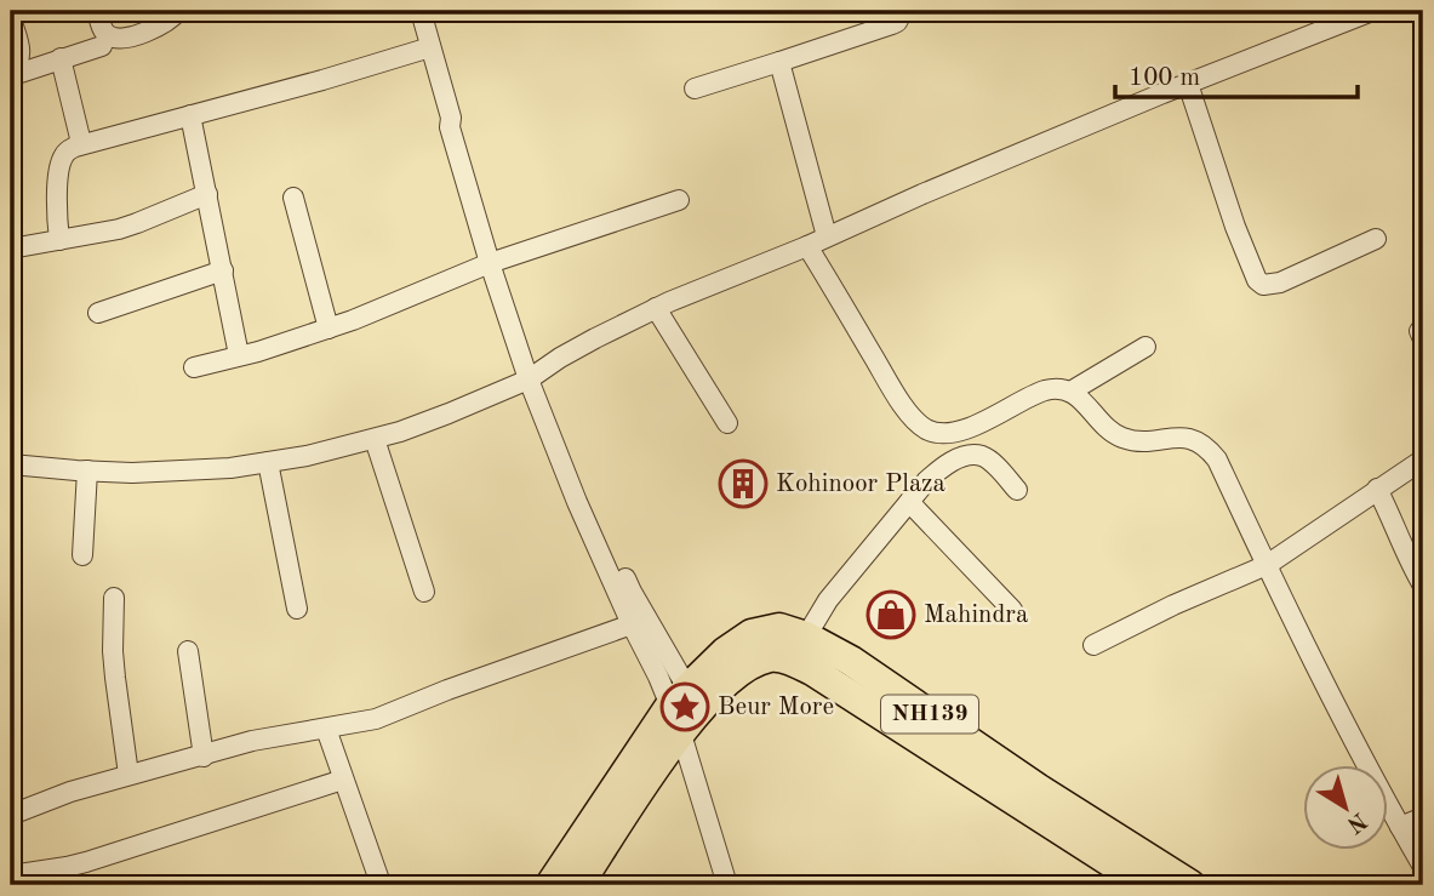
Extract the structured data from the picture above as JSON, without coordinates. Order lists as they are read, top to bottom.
{
  "streets": {
    "highway": ["NH139"]
  },
  "places": {
    "building": ["Kohinoor Plaza"],
    "shop": ["Mahindra"],
    "place": ["Beur More"]
  },
  "scale_bar": "100 m",
  "north": "bottom right"
}
